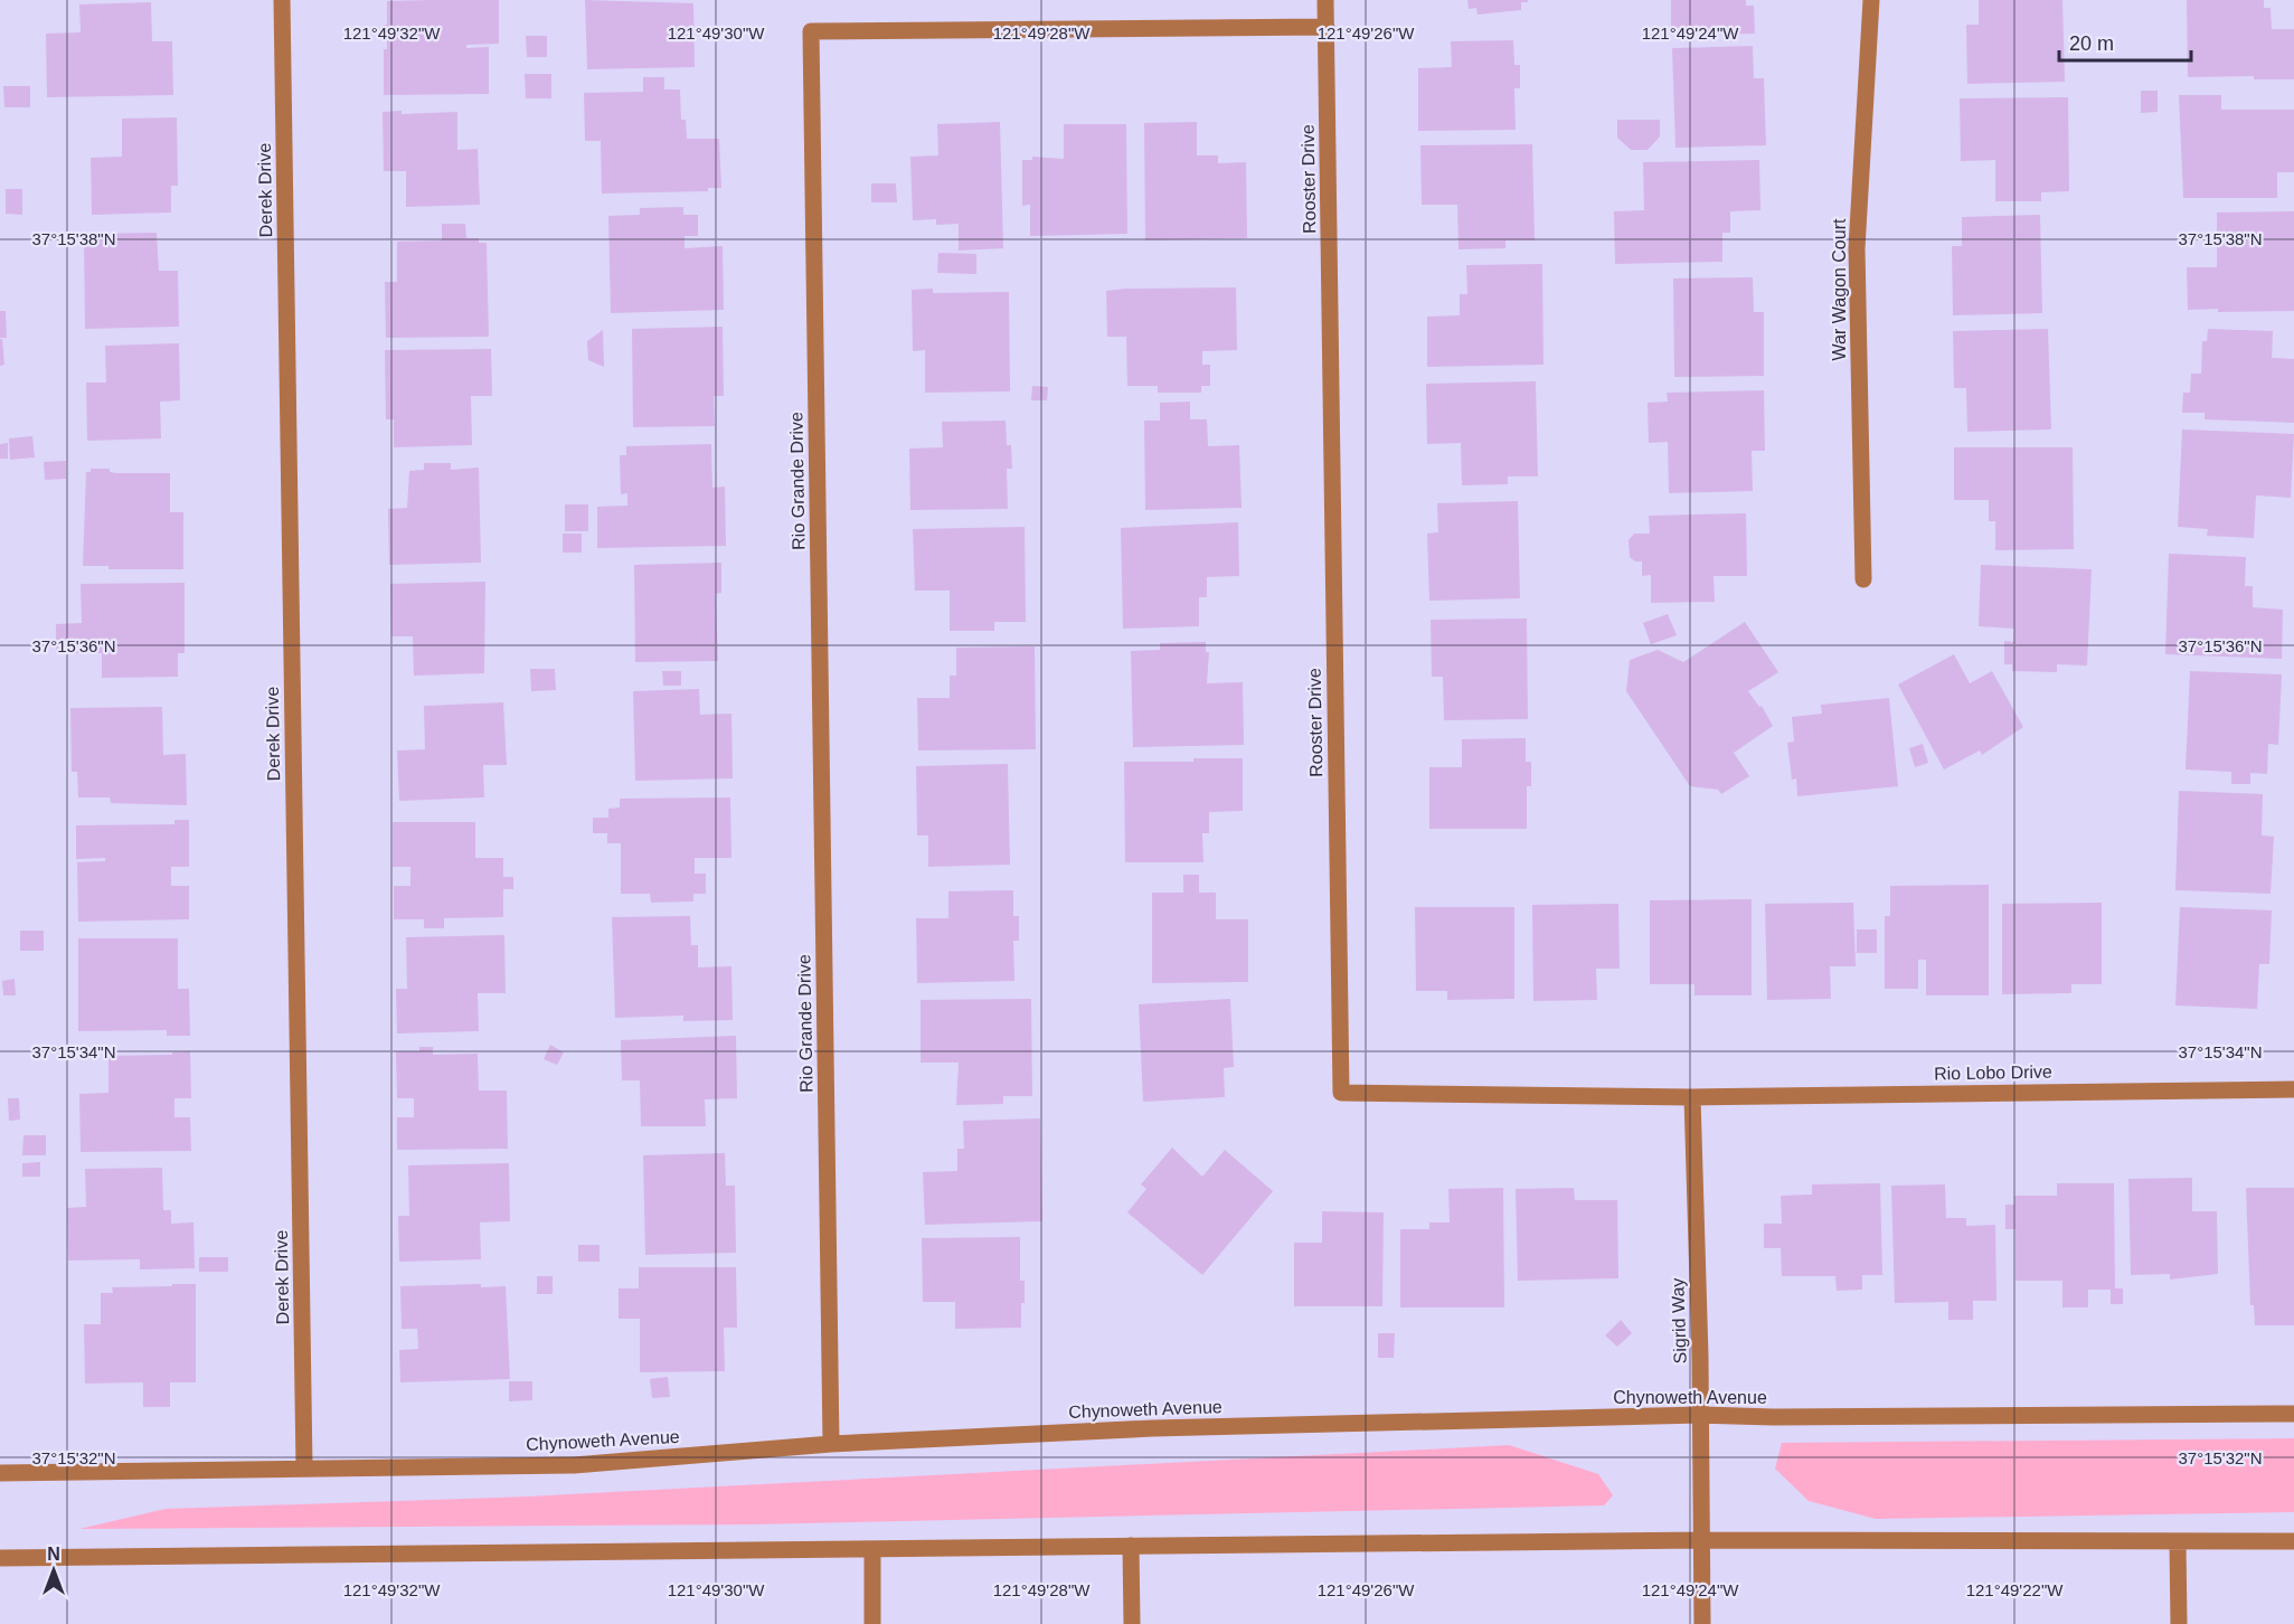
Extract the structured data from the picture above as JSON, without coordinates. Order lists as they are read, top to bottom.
{
  "streets": {
    "street": [
      "Rooster Drive",
      "Derek Drive",
      "War Wagon Court",
      "Rio Grande Drive",
      "Rio Lobo Drive",
      "Sigrid Way",
      "Chynoweth Avenue"
    ]
  },
  "crossings": [
    ["Rooster Drive", "Rio Grande Drive"],
    ["Rooster Drive", "Rio Lobo Drive"],
    ["Rooster Drive", "Sigrid Way"],
    ["Derek Drive", "Chynoweth Avenue"],
    ["Rio Grande Drive", "Chynoweth Avenue"],
    ["Rio Lobo Drive", "Sigrid Way"],
    ["Sigrid Way", "Chynoweth Avenue"]
  ],
  "scale_bar": "20 m",
  "north": "top",
  "coordinates": [
    "121°49'32\"W",
    "121°49'30\"W",
    "121°49'28\"W",
    "121°49'26\"W",
    "121°49'24\"W",
    "37°15'38\"N",
    "37°15'36\"N",
    "37°15'34\"N",
    "37°15'32\"N",
    "121°49'22\"W"
  ]
}
